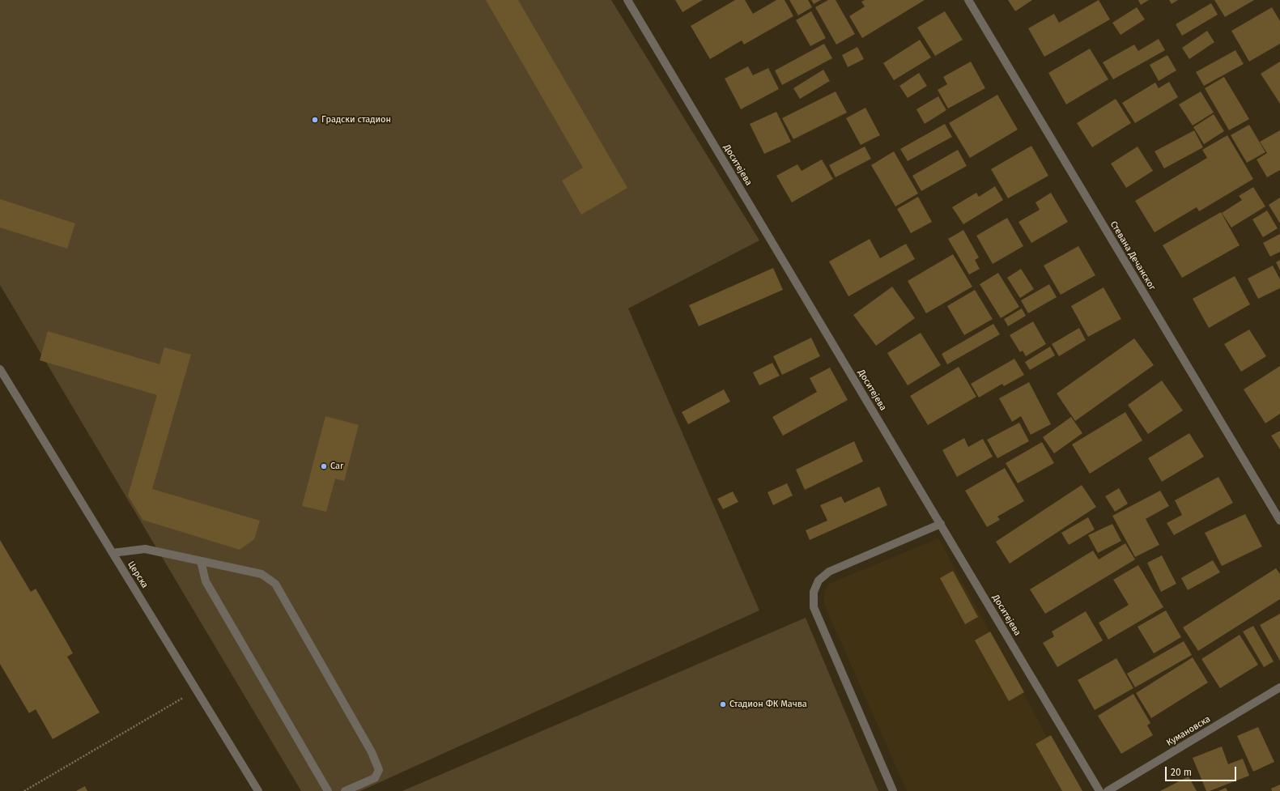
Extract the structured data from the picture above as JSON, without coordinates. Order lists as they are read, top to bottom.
{
  "streets": {
    "street": [
      "Доситејева",
      "Стевана Дечанског",
      "Церска",
      "Кумановска"
    ]
  },
  "places": ["Градски стадион", "Car", "Стадион ФК Мачва"],
  "scale_bar": "20 m"
}
